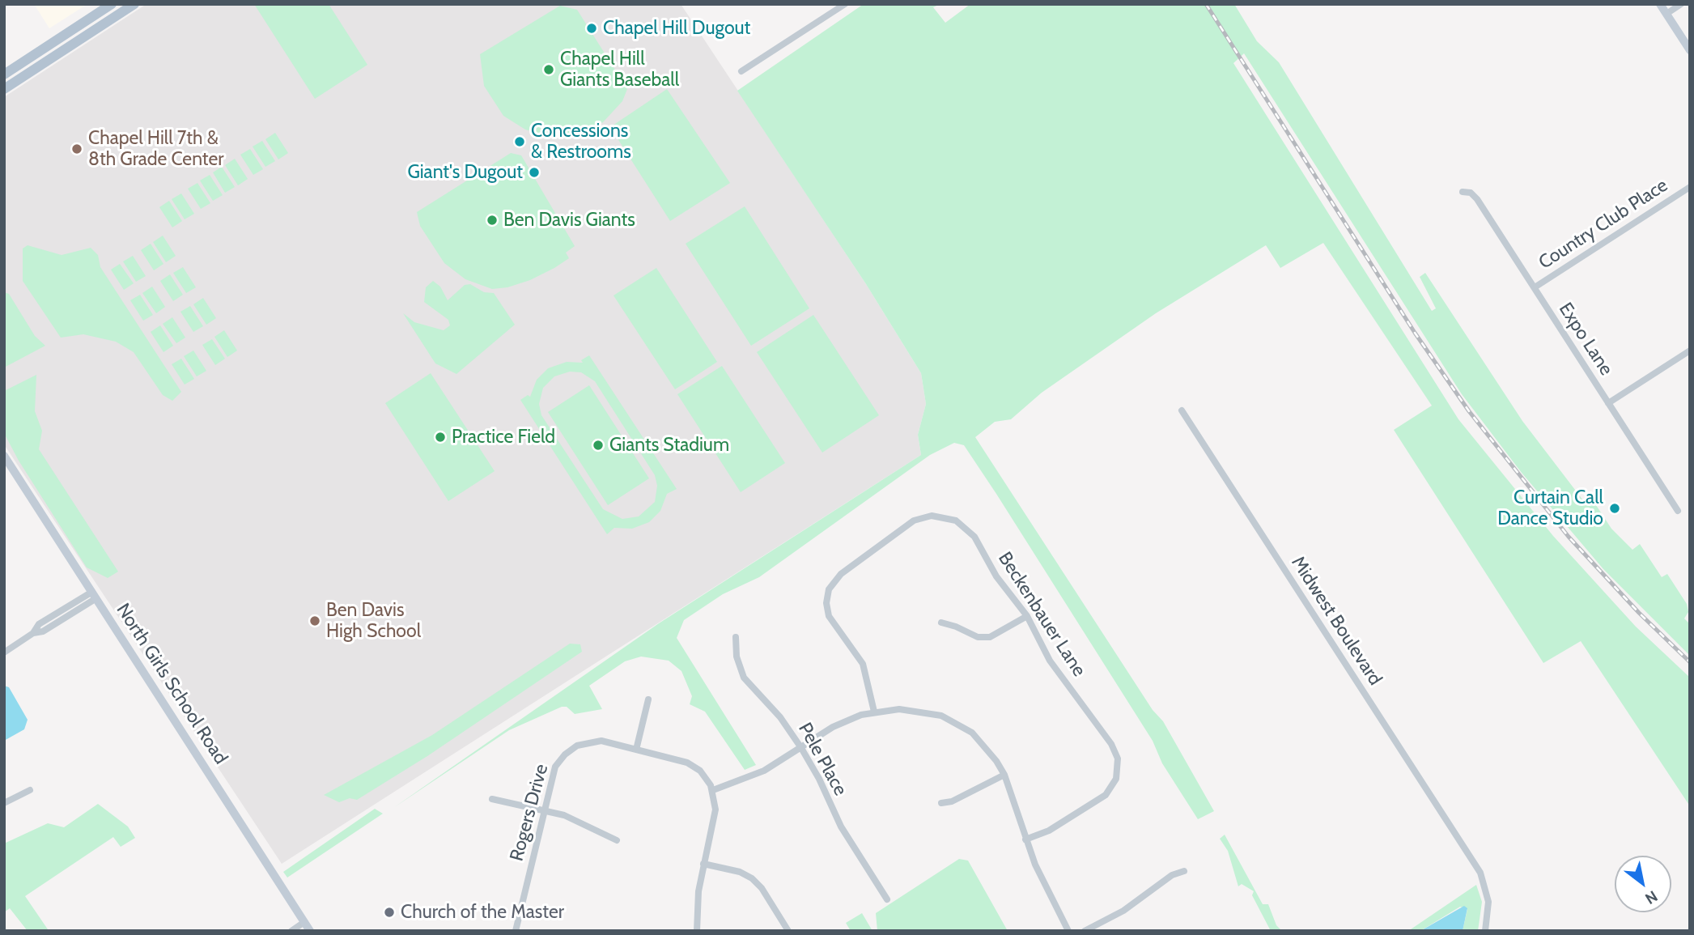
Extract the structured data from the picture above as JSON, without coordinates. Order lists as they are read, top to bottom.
{
  "streets": {
    "main road": ["North Girls School Road"],
    "street": [
      "Country Club Place",
      "Expo Lane",
      "Beckenbauer Lane",
      "Midwest Boulevard",
      "Pele Place",
      "Rogers Drive"
    ]
  },
  "crossings": [
    ["Country Club Place", "Expo Lane"]
  ],
  "places": [
    "Chapel Hill Dugout",
    "Chapel Hill Giants Baseball",
    "Concessions & Restrooms",
    "Chapel Hill 7th & 8th Grade Center",
    "Giant's Dugout",
    "Ben Davis Giants",
    "Practice Field",
    "Giants Stadium",
    "Curtain Call Dance Studio",
    "Ben Davis High School",
    "Church of the Master"
  ],
  "north": "bottom right"
}
